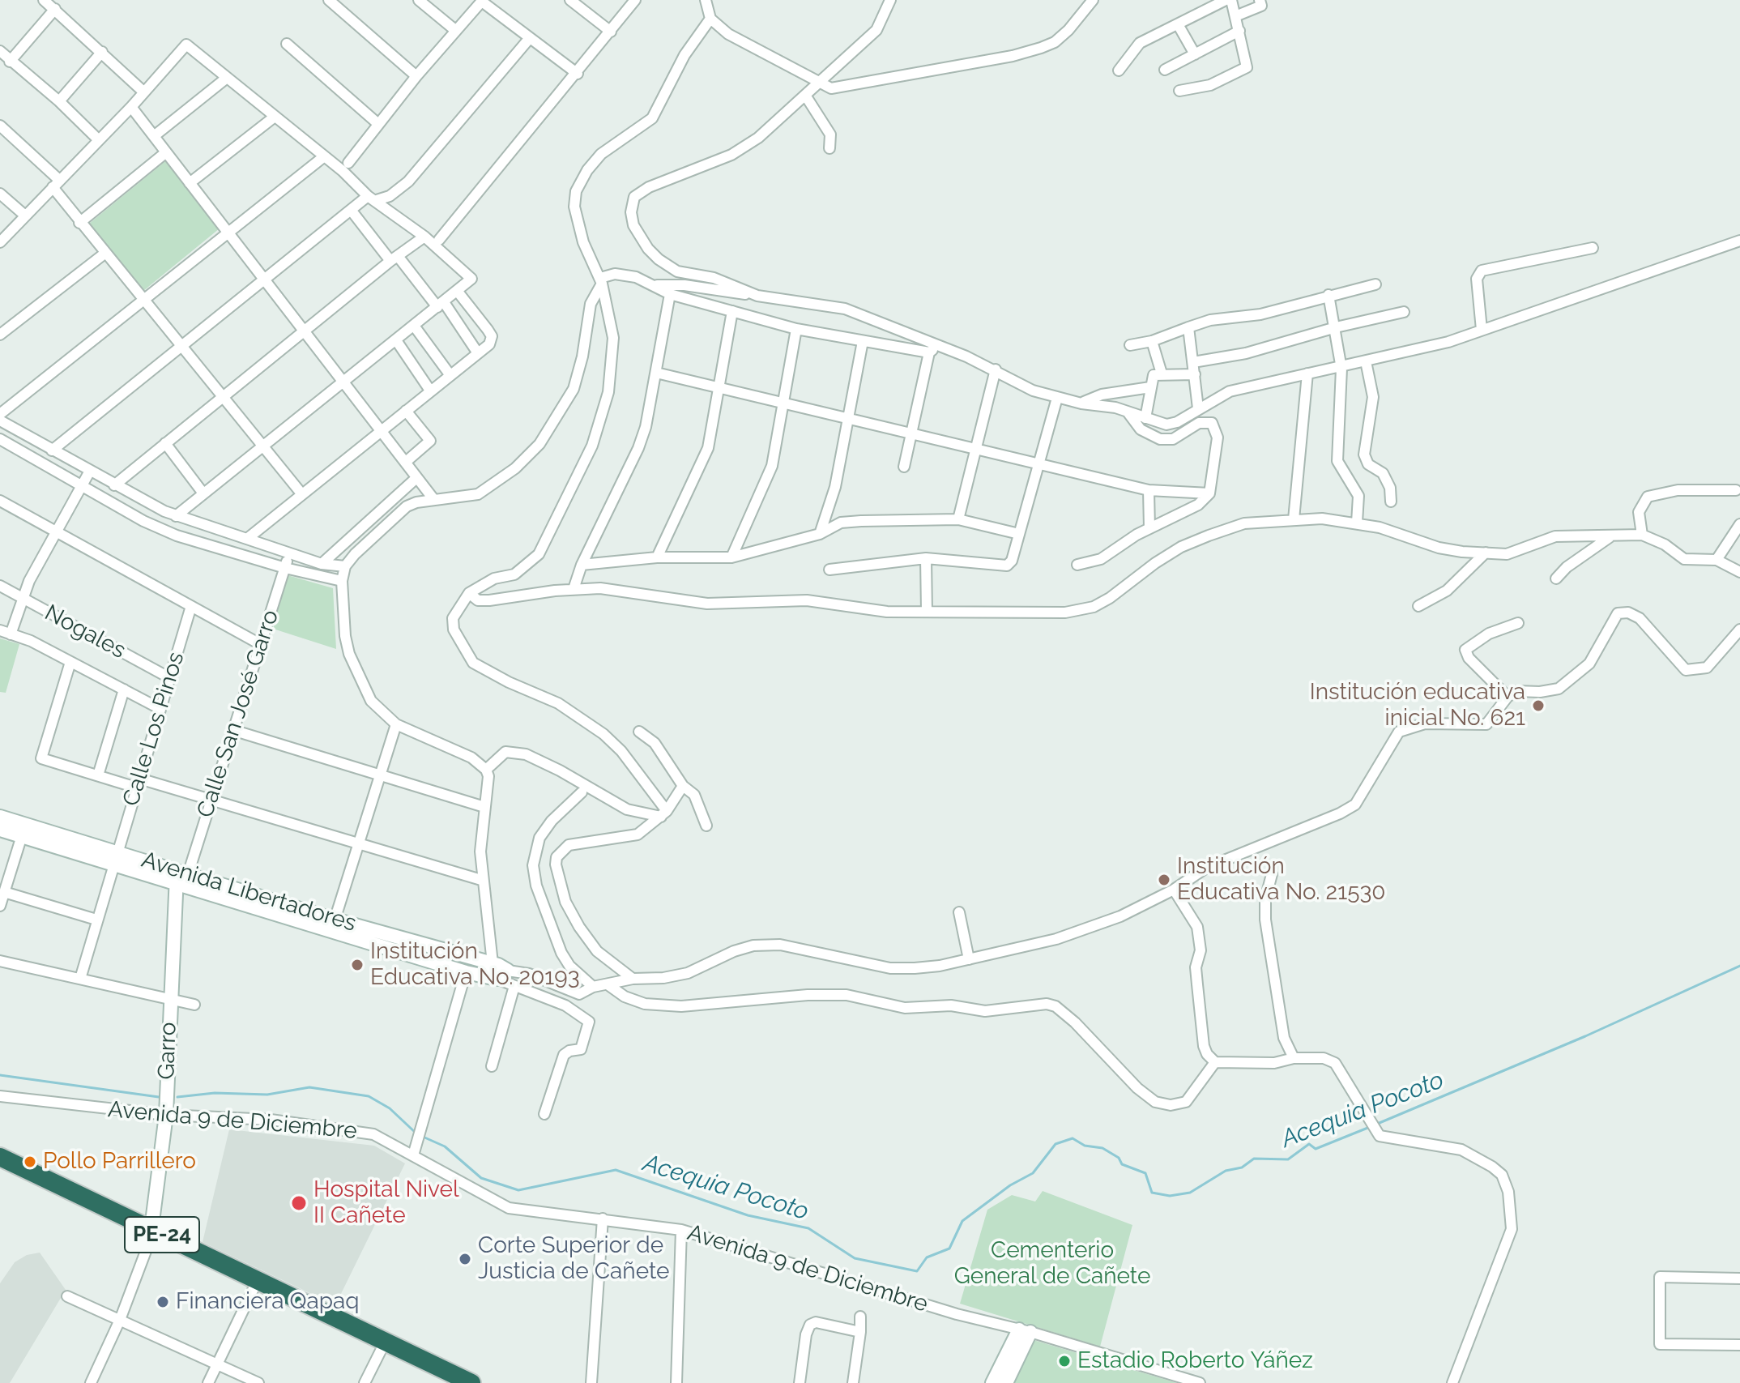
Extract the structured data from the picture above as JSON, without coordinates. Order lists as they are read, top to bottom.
{
  "streets": {
    "highway": ["PE-24"],
    "street": [
      "Nogales",
      "Calle San José Garro",
      "Calle Los Pinos",
      "Avenida Libertadores",
      "Garro",
      "Avenida 9 de Diciembre"
    ]
  },
  "crossings": [
    ["Nogales", "Calle Los Pinos"],
    ["Calle San José Garro", "Avenida Libertadores"],
    ["Calle San José Garro", "Garro"],
    ["Calle Los Pinos", "Avenida Libertadores"],
    ["Avenida Libertadores", "Garro"],
    ["Garro", "Avenida 9 de Diciembre"],
    ["Garro", "PE-24"]
  ],
  "water": ["Acequia Pocoto"],
  "parks": ["Cementerio General de Cañete"],
  "places": [
    "Institución educativa inicial No. 621",
    "Institución Educativa No. 21530",
    "Institución Educativa No. 20193",
    "Pollo Parrillero",
    "Hospital Nivel II Cañete",
    "Corte Superior de Justicia de Cañete",
    "Financiera Qapaq",
    "Estadio Roberto Yáñez"
  ]
}
